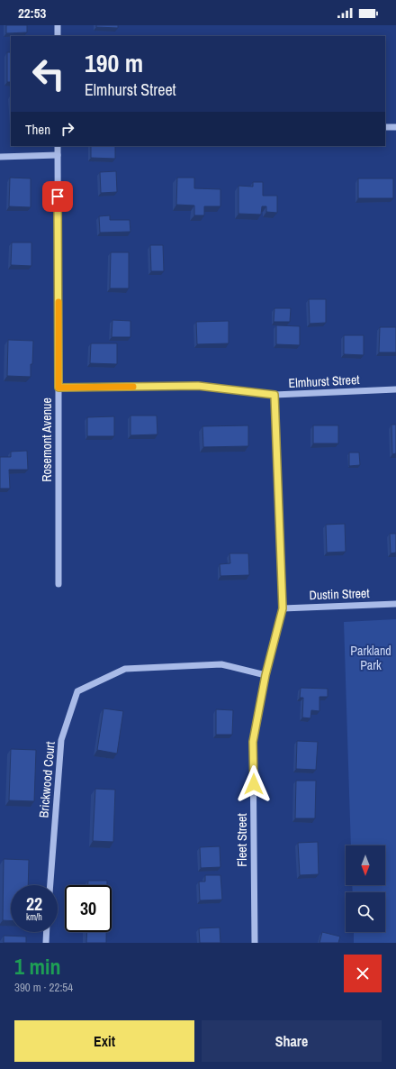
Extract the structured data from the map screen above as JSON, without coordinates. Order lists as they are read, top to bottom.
{
  "streets": {
    "street": [
      "Elmhurst Street",
      "Rosemont Avenue",
      "Dustin Street",
      "Brickwood Court",
      "Fleet Street"
    ]
  },
  "crossings": [
    ["Elmhurst Street", "Rosemont Avenue"],
    ["Elmhurst Street", "Fleet Street"],
    ["Dustin Street", "Fleet Street"],
    ["Brickwood Court", "Fleet Street"]
  ],
  "parks": ["Parkland Park"],
  "north": "bottom",
  "page": {
    "status": "22:53",
    "turn": ["190 m", "Elmhurst Street"],
    "then": "Then",
    "speed": "22 km/h",
    "limit": "30",
    "heading": ["1 min", "390 m · 22:54"],
    "buttons": ["Exit", "Share"]
  }
}
